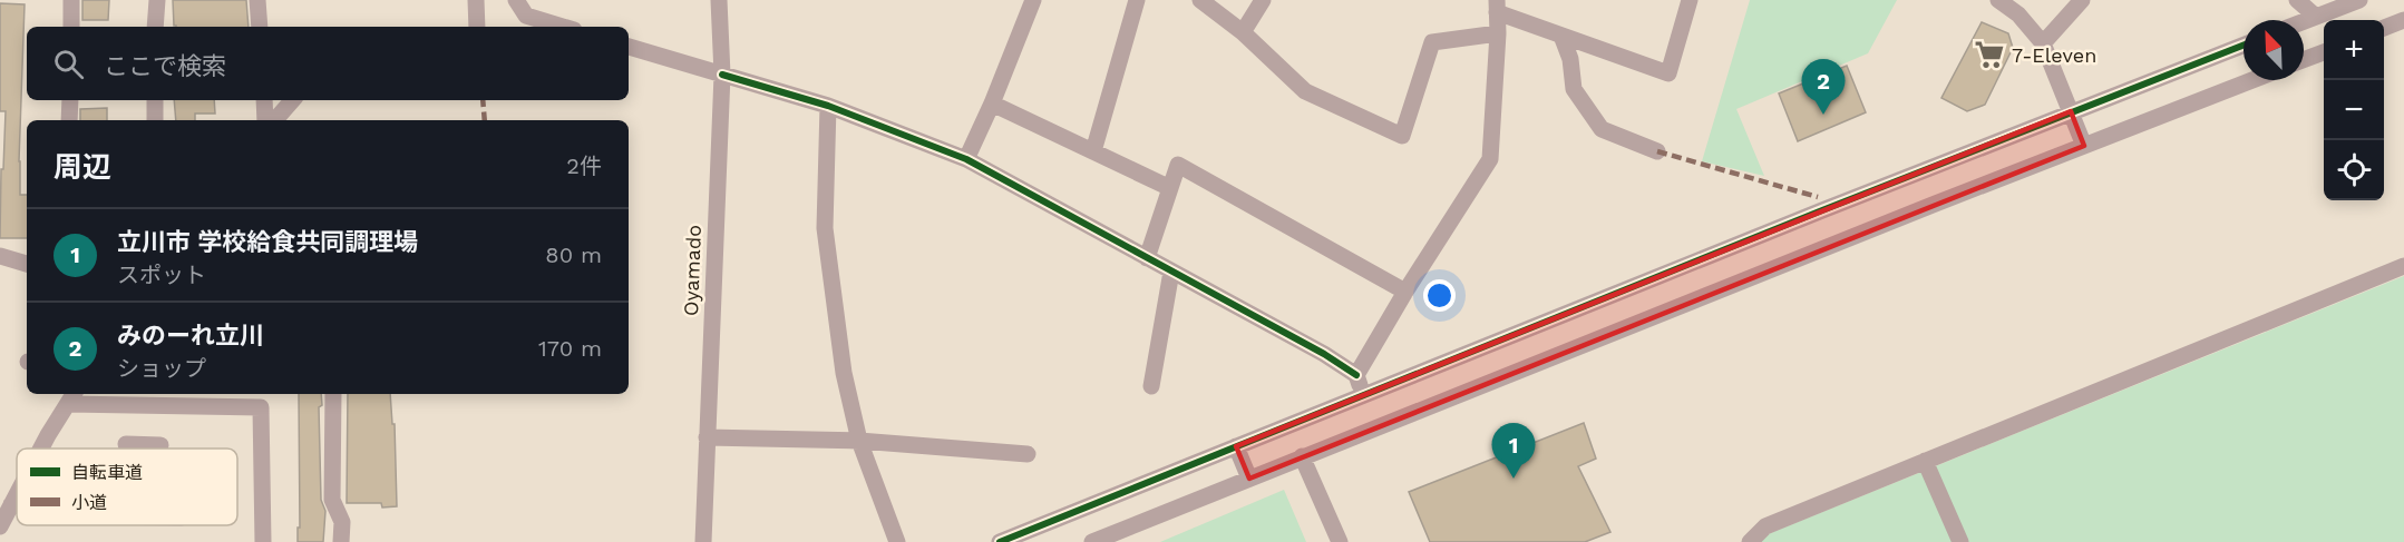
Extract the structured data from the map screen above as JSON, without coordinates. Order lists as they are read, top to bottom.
{
  "streets": {
    "street": ["Oyamado"]
  },
  "places": {
    "supermarket": ["7-Eleven"]
  },
  "legend": ["自転車道", "小道"],
  "north": "top left",
  "page": {
    "map_buttons": ["+", "−"],
    "search": "ここで検索",
    "pins": ["2", "1"],
    "heading": ["周辺", "2件"],
    "list": [
      {
        "mark": "1",
        "name": "立川市 学校給食共同調理場",
        "note": "スポット",
        "value": "80 m"
      },
      {
        "mark": "2",
        "name": "みのーれ立川",
        "note": "ショップ",
        "value": "170 m"
      }
    ]
  }
}
